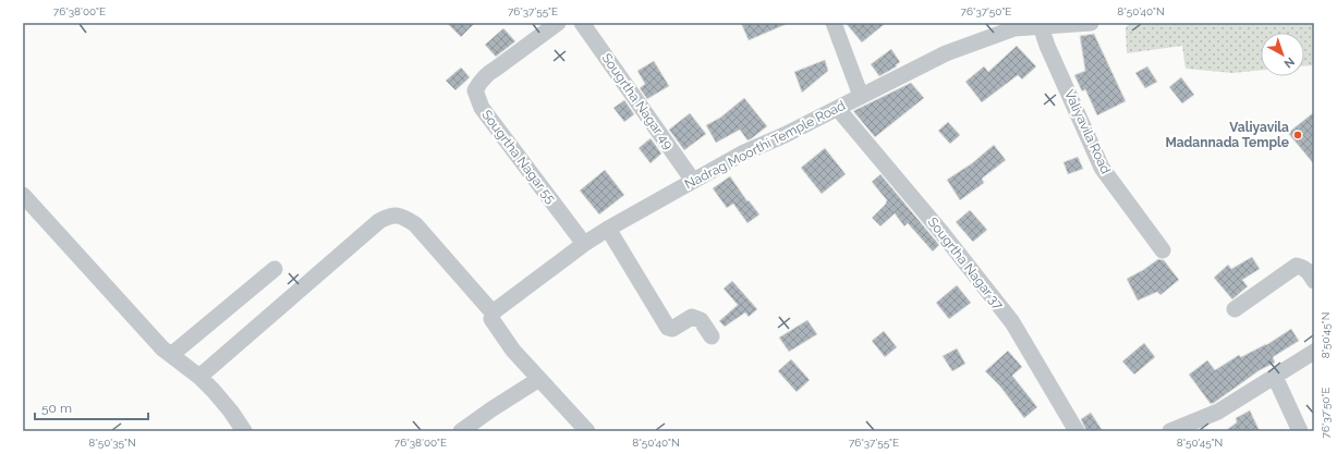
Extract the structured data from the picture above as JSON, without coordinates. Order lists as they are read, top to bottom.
{
  "streets": {
    "street": [
      "Sougrtha Nagar 49",
      "Valiyavila Road",
      "Nadrag Moorthi Temple Road",
      "Sougrtha Nagar 55",
      "Sougrtha Nagar 37"
    ]
  },
  "crossings": [
    ["Sougrtha Nagar 49", "Nadrag Moorthi Temple Road"],
    ["Valiyavila Road", "Nadrag Moorthi Temple Road"],
    ["Nadrag Moorthi Temple Road", "Sougrtha Nagar 55"],
    ["Nadrag Moorthi Temple Road", "Sougrtha Nagar 37"]
  ],
  "places": ["Valiyavila Madannada Temple"],
  "scale_bar": "50 m",
  "north": "bottom right",
  "coordinates": [
    "76°38'00\"E",
    "76°37'55\"E",
    "76°37'50\"E",
    "8°50'40\"N",
    "8°50'45\"N",
    "8°50'35\"N"
  ]
}
